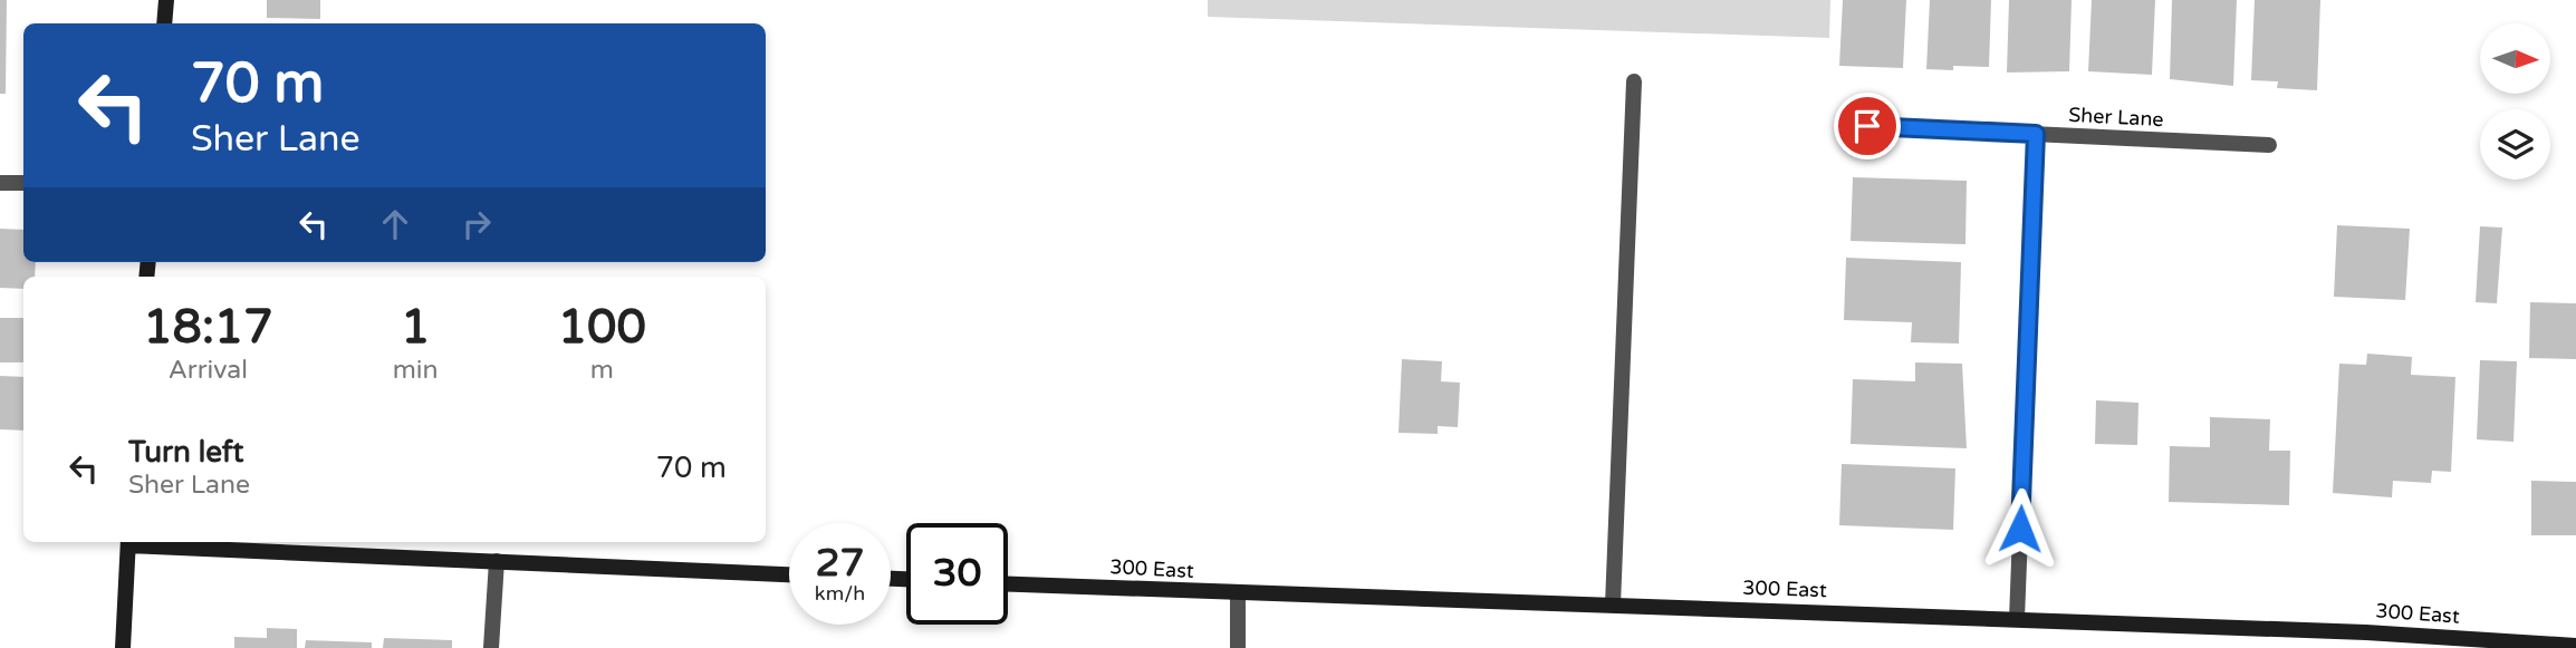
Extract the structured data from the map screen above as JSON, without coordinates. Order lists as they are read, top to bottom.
{
  "streets": {
    "main road": ["300 East"],
    "street": ["Sher Lane"]
  },
  "north": "right",
  "page": {
    "turn": ["70 m", "Sher Lane"],
    "eta": [
      "18:17",
      "Arrival",
      "1",
      "min",
      "100",
      "m"
    ],
    "list": [
      {
        "name": "Turn left",
        "note": "Sher Lane",
        "value": "70 m"
      }
    ],
    "speed": "27 km/h",
    "limit": "30"
  }
}
